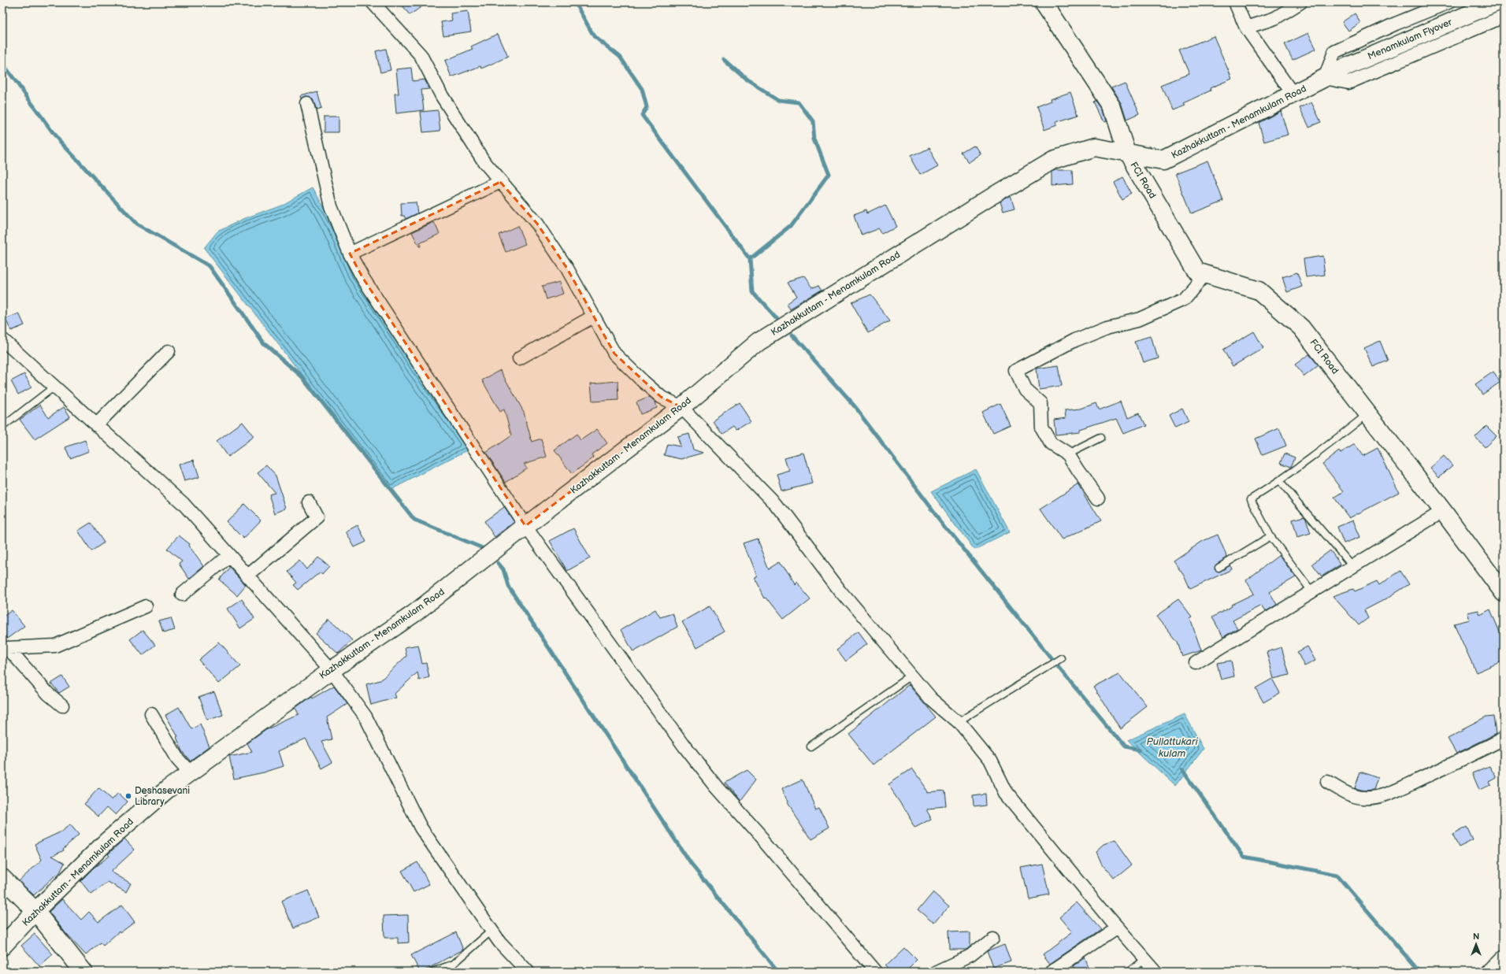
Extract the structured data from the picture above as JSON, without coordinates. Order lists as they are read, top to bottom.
{
  "streets": {
    "main road": ["Menamkulam Flyover", "Kazhakkuttam - Menamkulam Road", "FCI Road"]
  },
  "crossings": [
    ["Menamkulam Flyover", "Kazhakkuttam - Menamkulam Road"],
    ["Kazhakkuttam - Menamkulam Road", "FCI Road"]
  ],
  "water": ["Pullattukari kulam"],
  "places": ["Deshasevani Library"],
  "north": "top"
}
